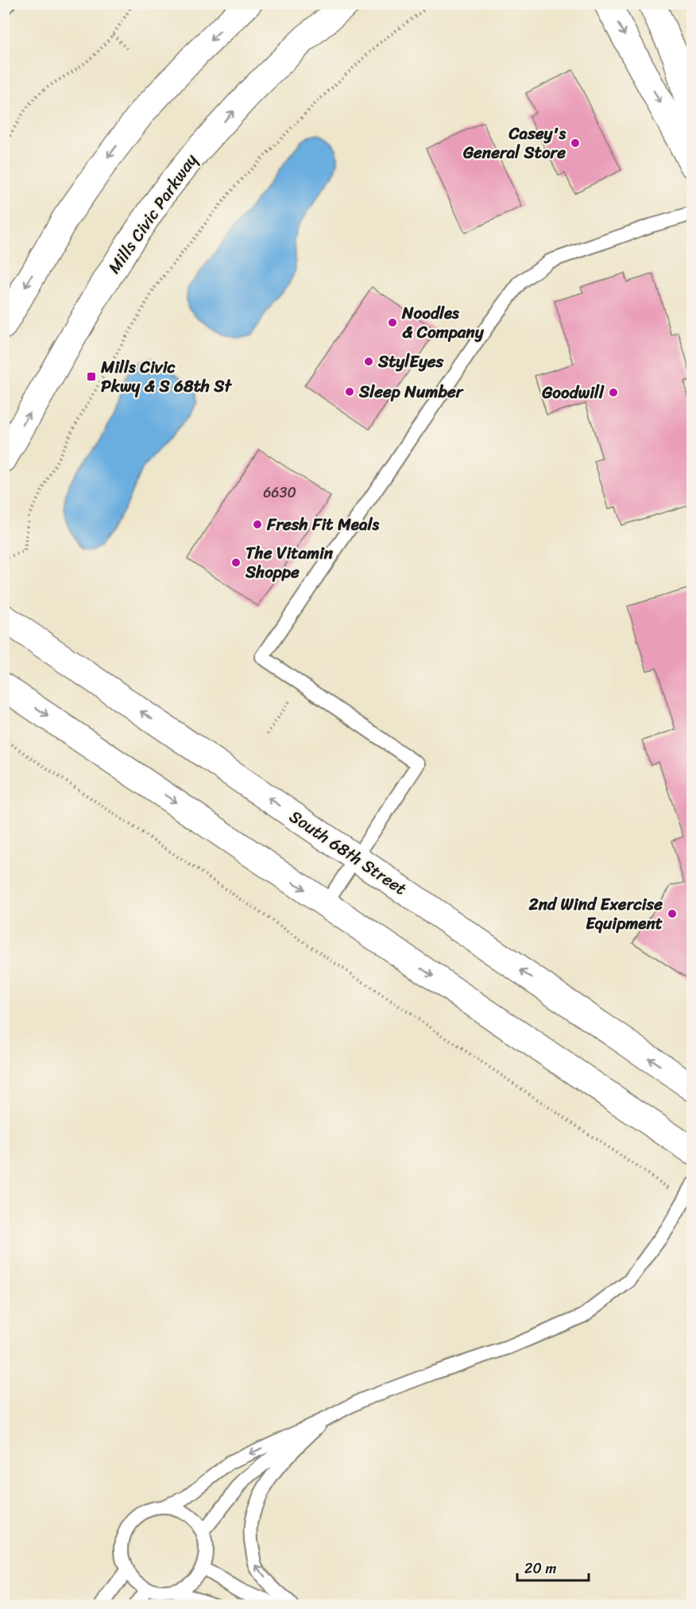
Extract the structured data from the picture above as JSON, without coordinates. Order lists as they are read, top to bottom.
{
  "streets": {
    "street": ["Mills Civic Parkway", "South 68th Street"]
  },
  "places": {
    "other": [
      "Casey's General Store",
      "Noodles & Company",
      "StylEyes",
      "Sleep Number",
      "Goodwill",
      "Fresh Fit Meals",
      "The Vitamin Shoppe",
      "2nd Wind Exercise Equipment"
    ],
    "transit": ["Mills Civic Pkwy & S 68th St"]
  },
  "house_numbers": ["6630"],
  "scale_bar": "20 m"
}
